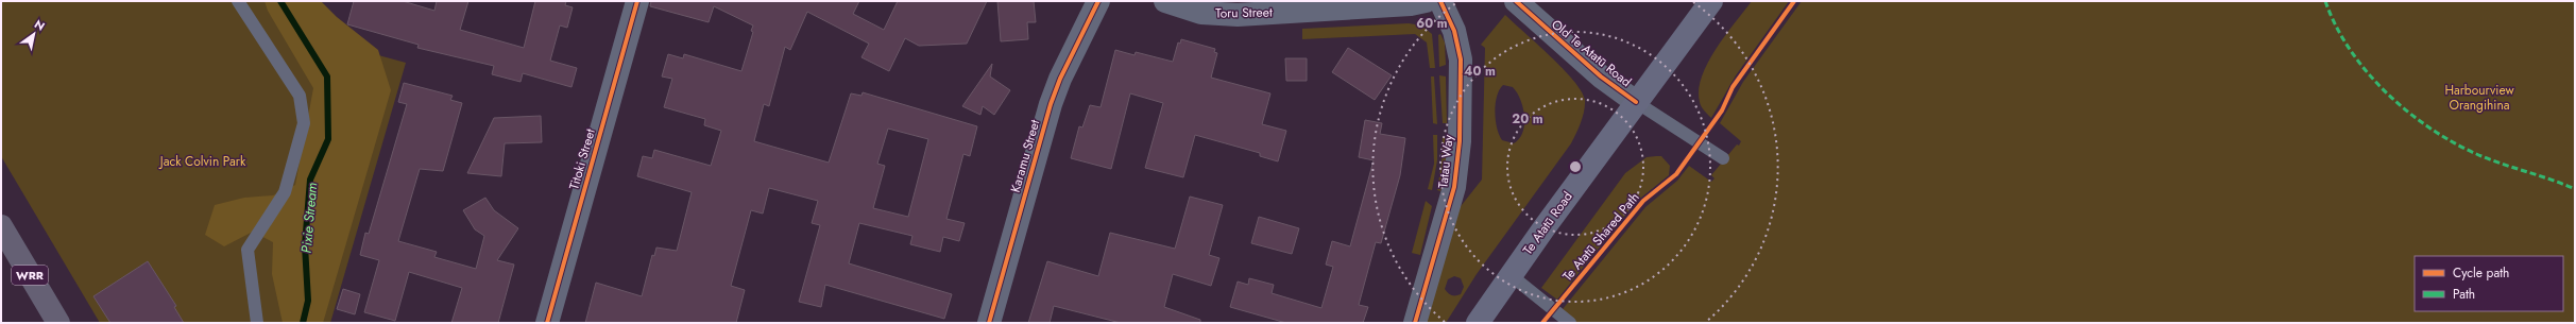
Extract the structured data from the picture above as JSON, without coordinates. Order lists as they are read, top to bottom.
{
  "streets": {
    "highway": ["WRR"],
    "main road": ["Te Atatū Road"],
    "street": [
      "Toru Street",
      "Old Te Atatū Road",
      "Karamu Street",
      "Titoki Street",
      "Tatau Way"
    ],
    "cycle path": ["Te Atatū Shared Path"]
  },
  "crossings": [
    ["Old Te Atatū Road", "Te Atatū Road"]
  ],
  "water": ["Pixie Stream"],
  "parks": ["Harbourview Orangihina", "Jack Colvin Park"],
  "legend": ["Cycle path", "Path"],
  "north": "top right",
  "rings": ["60 m", "40 m", "20 m"]
}
